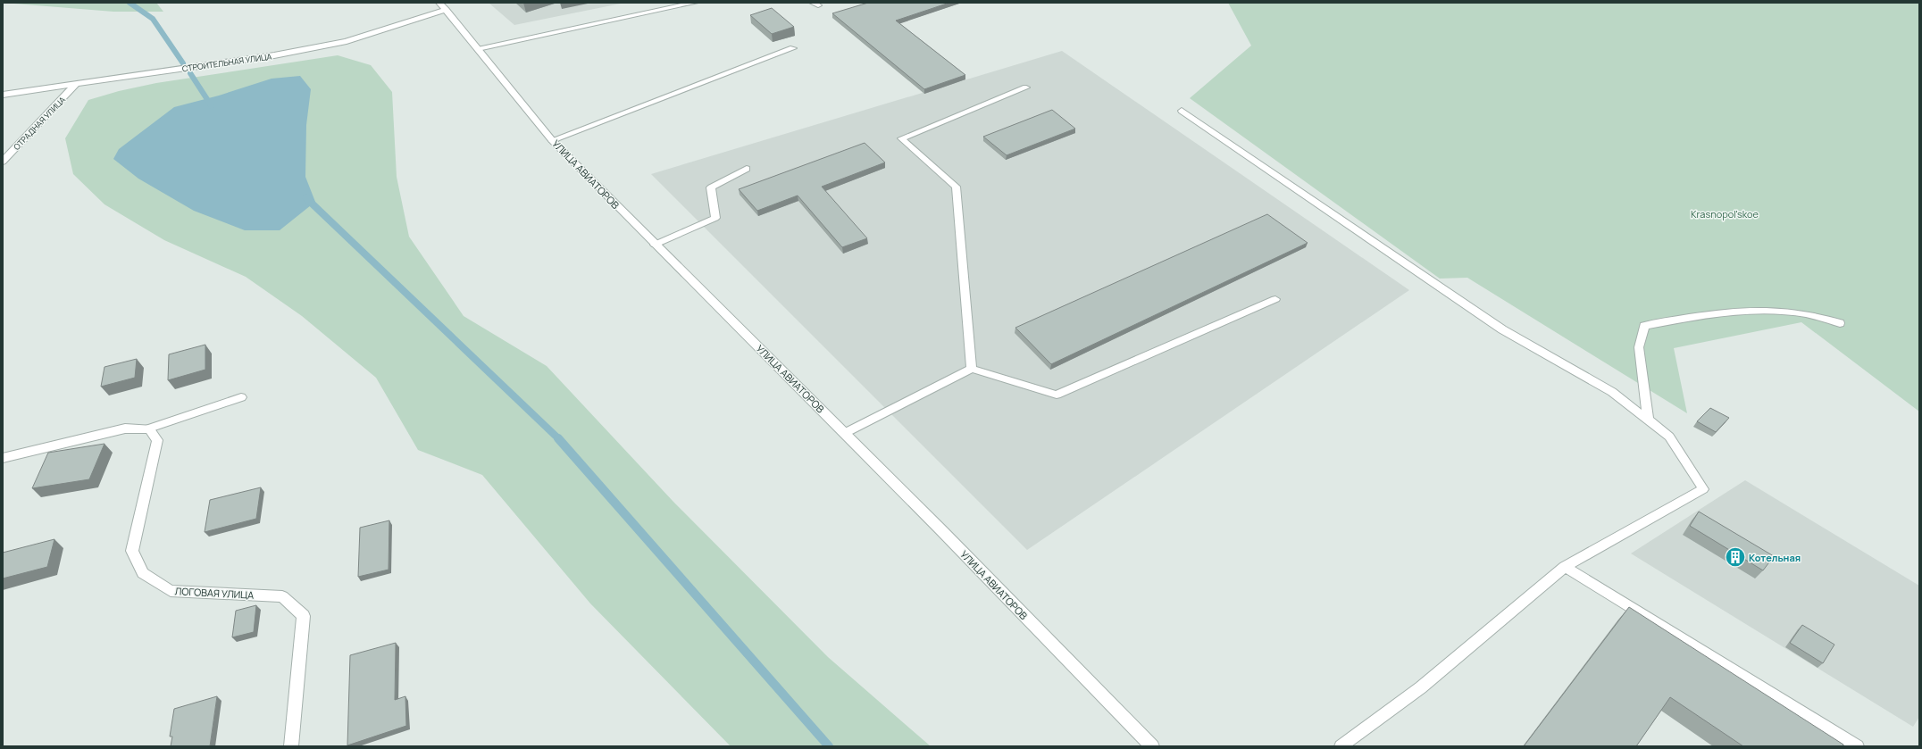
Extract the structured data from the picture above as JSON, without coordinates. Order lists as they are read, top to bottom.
{
  "streets": {
    "street": [
      "СТРОИТЕЛЬНАЯ УЛИЦА",
      "ОТРАДНАЯ УЛИЦА",
      "УЛИЦА АВИАТОРОВ",
      "ЛОГОВАЯ УЛИЦА"
    ]
  },
  "crossings": [
    ["СТРОИТЕЛЬНАЯ УЛИЦА", "ОТРАДНАЯ УЛИЦА"],
    ["СТРОИТЕЛЬНАЯ УЛИЦА", "УЛИЦА АВИАТОРОВ"]
  ],
  "parks": ["Krasnopol'skoe"],
  "places": {
    "building": ["Котельная"]
  }
}
